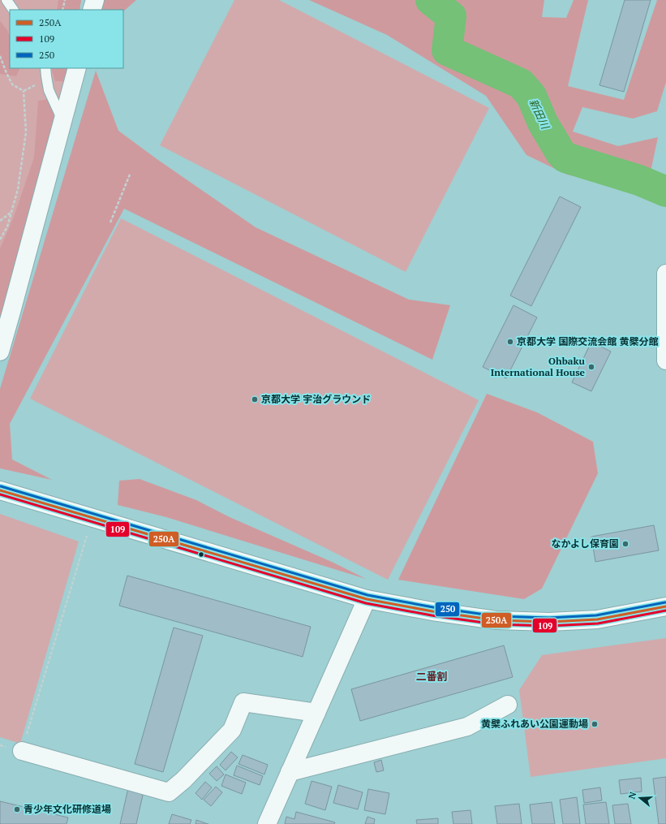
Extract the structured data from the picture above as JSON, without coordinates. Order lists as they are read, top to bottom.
{
  "districts": ["二番割"],
  "water": ["新田川"],
  "places": [
    "京都大学 国際交流会館 黄檗分館",
    "Ohbaku International House",
    "京都大学 宇治グラウンド",
    "なかよし保育園",
    "黄檗ふれあい公園運動場",
    "青少年文化研修道場"
  ],
  "lines": ["transit line 250", "transit line 250A", "transit line 109"],
  "legend": ["250A", "109", "250"],
  "north": "left"
}
